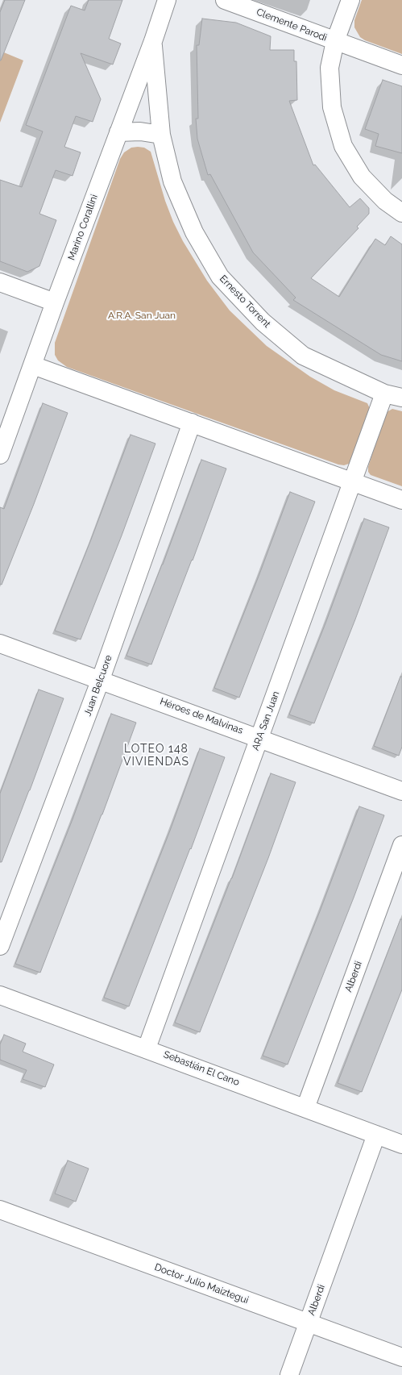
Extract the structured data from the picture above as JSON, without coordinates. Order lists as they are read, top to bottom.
{
  "streets": {
    "street": [
      "Clemente Parodi",
      "Marino Corallini",
      "Ernesto Torrent",
      "Juan Belcuore",
      "Héroes de Malvinas",
      "ARA San Juan",
      "Alberdi",
      "Sebastián El Cano",
      "Doctor Julio Maiztegui"
    ]
  },
  "crossings": [
    ["Marino Corallini", "Ernesto Torrent"],
    ["Ernesto Torrent", "ARA San Juan"],
    ["Juan Belcuore", "Héroes de Malvinas"],
    ["Héroes de Malvinas", "ARA San Juan"],
    ["ARA San Juan", "Sebastián El Cano"],
    ["Alberdi", "Sebastián El Cano"],
    ["Alberdi", "Doctor Julio Maiztegui"]
  ],
  "districts": ["LOTEO 148 VIVIENDAS"],
  "parks": ["A.R.A. San Juan"]
}
